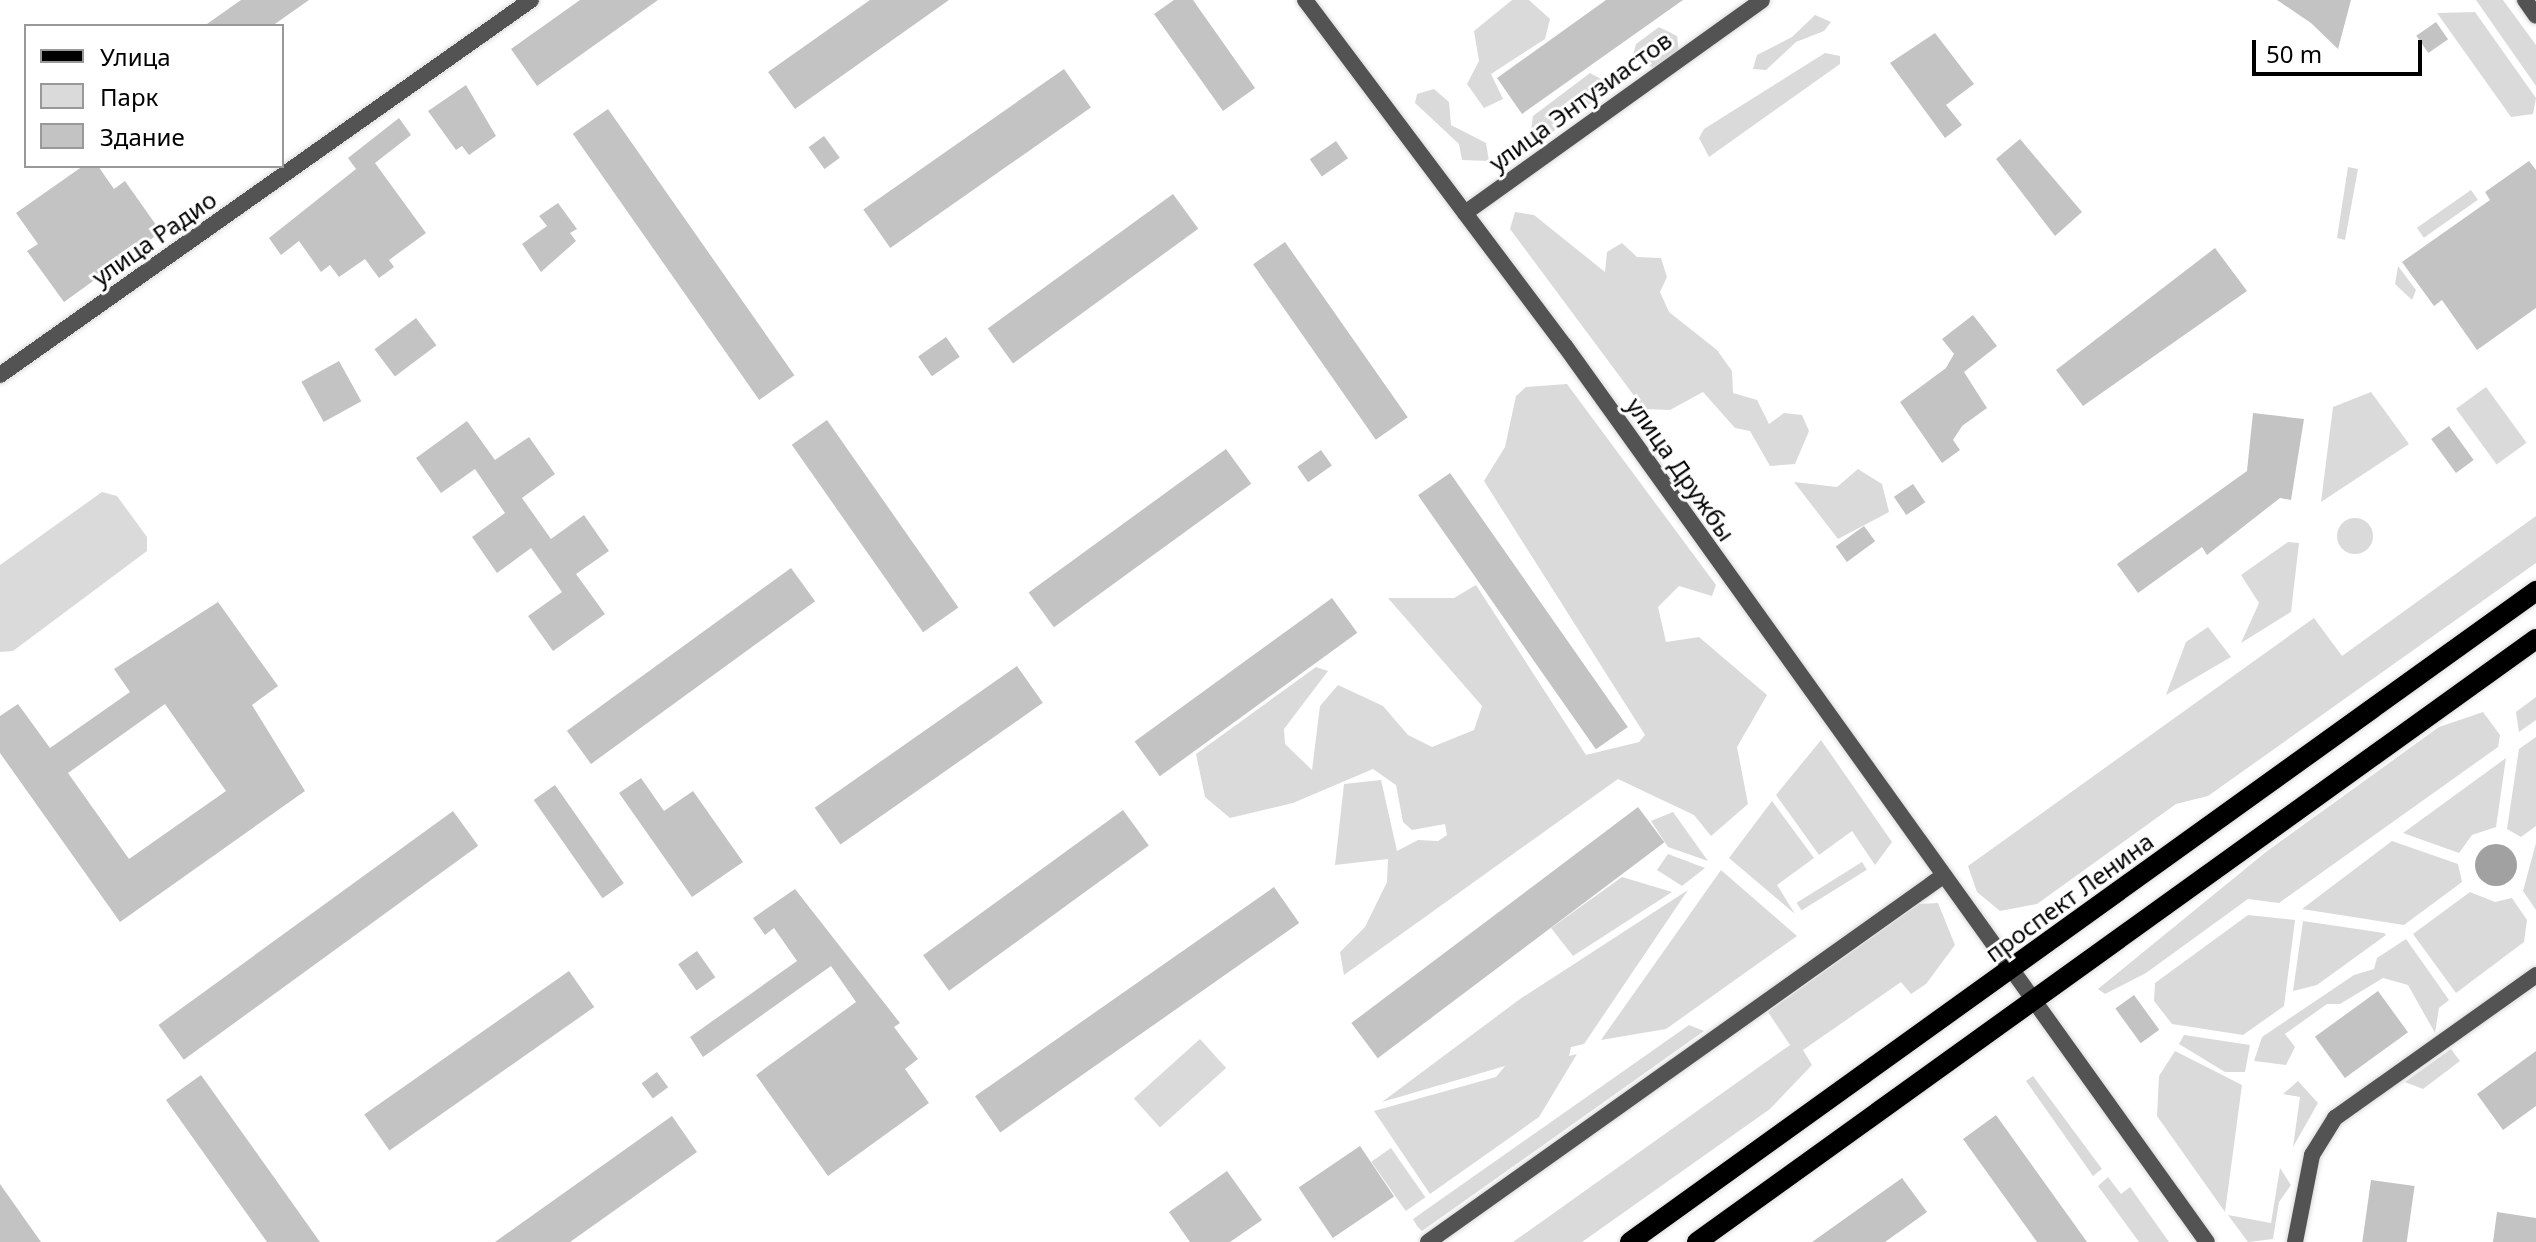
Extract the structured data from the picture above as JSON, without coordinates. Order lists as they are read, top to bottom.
{
  "streets": {
    "main road": ["проспект Ленина"],
    "street": ["улица Энтузиастов", "улица Радио", "улица Дружбы"]
  },
  "crossings": [
    ["улица Энтузиастов", "улица Дружбы"],
    ["улица Дружбы", "проспект Ленина"]
  ],
  "legend": ["Улица", "Парк", "Здание"],
  "scale_bar": "50 m"
}
